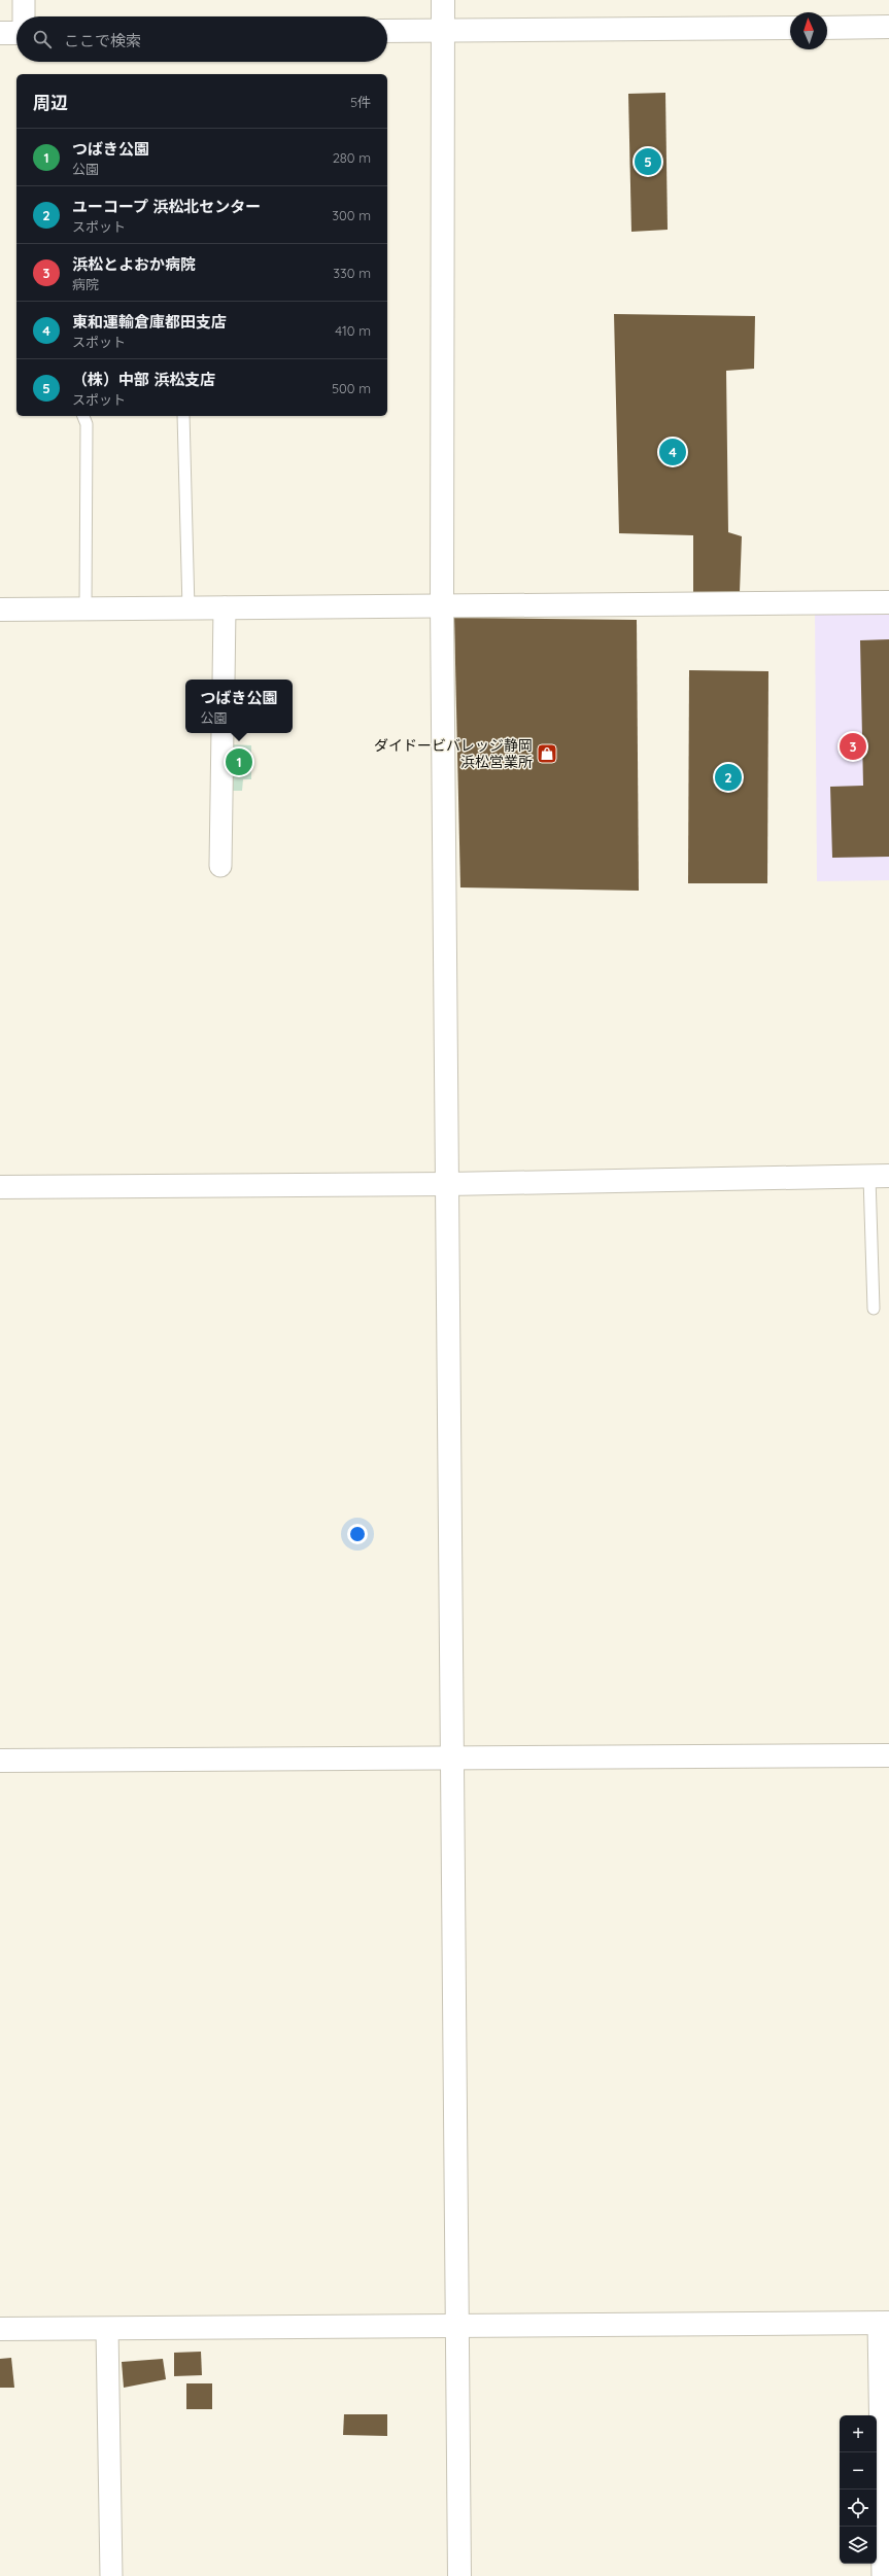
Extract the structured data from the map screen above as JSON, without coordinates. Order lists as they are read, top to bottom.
{
  "places": {
    "shop": ["ダイドービバレッジ静岡 浜松営業所"]
  },
  "north": "top",
  "page": {
    "search": "ここで検索",
    "heading": ["周辺", "5件"],
    "list": [
      {
        "mark": "1",
        "name": "つばき公園",
        "note": "公園",
        "value": "280 m"
      },
      {
        "mark": "2",
        "name": "ユーコープ 浜松北センター",
        "note": "スポット",
        "value": "300 m"
      },
      {
        "mark": "3",
        "name": "浜松とよおか病院",
        "note": "病院",
        "value": "330 m"
      },
      {
        "mark": "4",
        "name": "東和運輸倉庫都田支店",
        "note": "スポット",
        "value": "410 m"
      },
      {
        "mark": "5",
        "name": "（株）中部 浜松支店",
        "note": "スポット",
        "value": "500 m"
      }
    ],
    "pins": [
      "5",
      "4",
      "3",
      "1",
      "2"
    ],
    "popup": ["つばき公園", "公園"],
    "map_buttons": ["+", "−"]
  }
}
